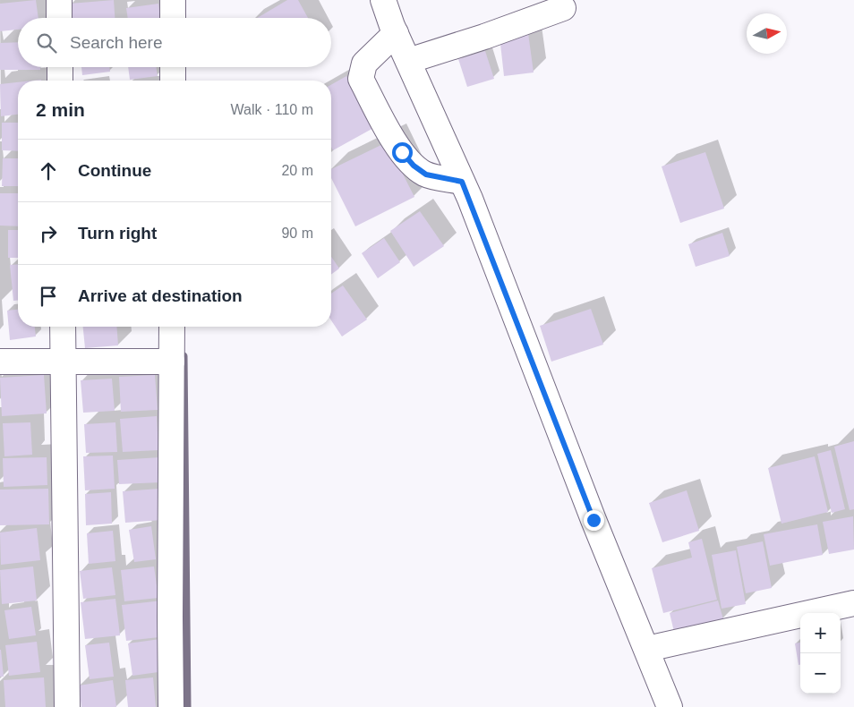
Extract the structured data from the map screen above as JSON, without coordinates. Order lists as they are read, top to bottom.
{
  "north": "right",
  "page": {
    "search": "Search here",
    "heading": ["2 min", "Walk · 110 m"],
    "list": [
      ["Continue", "20 m"],
      ["Turn right", "90 m"],
      "Arrive at destination"
    ],
    "map_buttons": ["+", "−"]
  }
}
